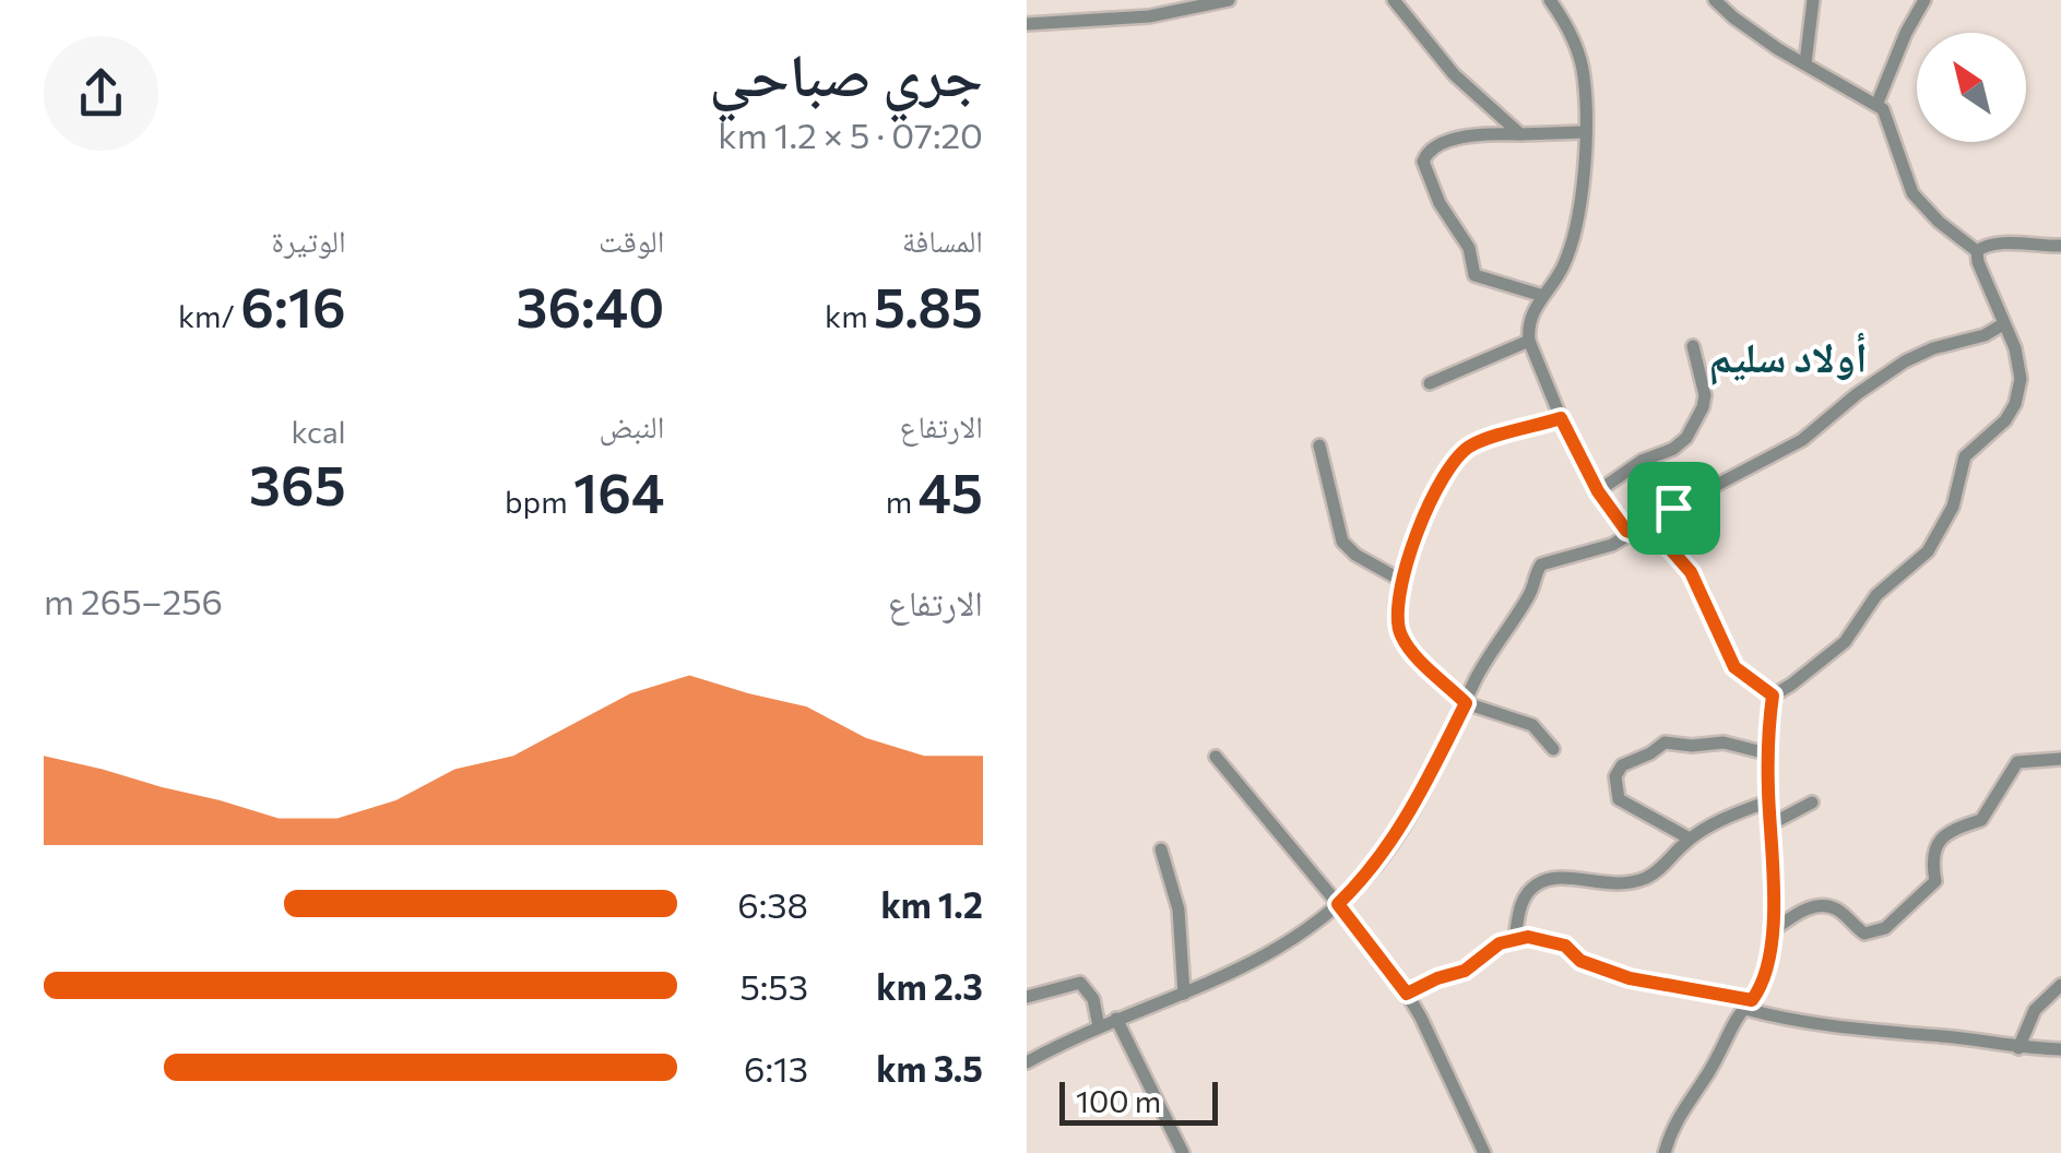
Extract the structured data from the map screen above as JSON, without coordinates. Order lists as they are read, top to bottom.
{
  "districts": ["أولاد سليم"],
  "scale_bar": "100 m",
  "north": "top left",
  "page": {
    "heading": ["جري صباحي", "07:20 · 5 × 1.2 km"],
    "stats": [
      ["المسافة", "5.85 km"],
      ["الوقت", "36:40"],
      ["الوتيرة", "6:16 /km"],
      ["الارتفاع", "45 m"],
      ["النبض", "164 bpm"],
      ["kcal", "365"]
    ],
    "chart": ["الارتفاع", "256–265 m"],
    "list": [
      {
        "name": "1.2 km",
        "note": "6:38"
      },
      {
        "name": "2.3 km",
        "note": "5:53"
      },
      {
        "name": "3.5 km",
        "note": "6:13"
      }
    ],
    "scale": "100 m"
  }
}
